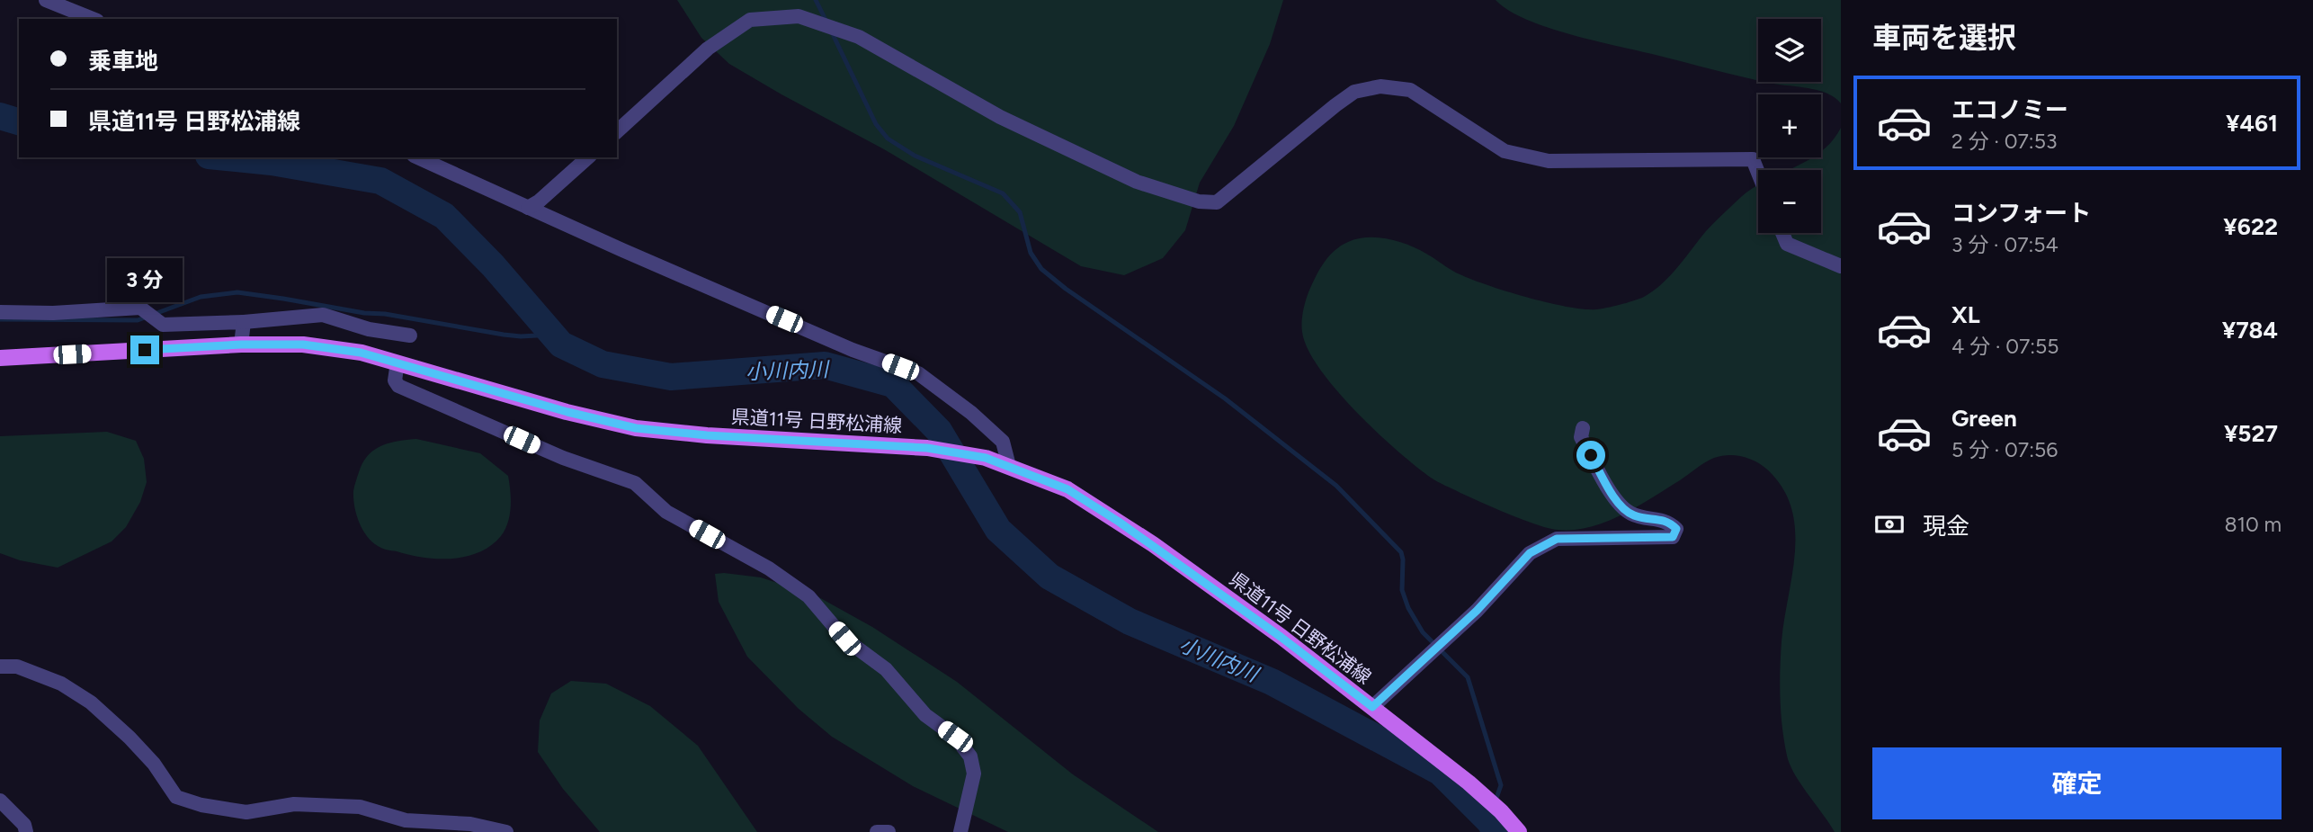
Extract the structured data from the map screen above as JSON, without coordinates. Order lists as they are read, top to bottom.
{
  "streets": {
    "main road": ["県道11号 日野松浦線"]
  },
  "water": ["小川内川"],
  "page": {
    "heading": "車両を選択",
    "map_buttons": ["+", "−"],
    "banner": ["乗車地", "県道11号 日野松浦線"],
    "list": [
      {
        "name": "エコノミー",
        "note": "2 分 · 07:53",
        "value": "¥461"
      },
      {
        "name": "コンフォート",
        "note": "3 分 · 07:54",
        "value": "¥622"
      },
      {
        "name": "XL",
        "note": "4 分 · 07:55",
        "value": "¥784"
      },
      {
        "name": "Green",
        "note": "5 分 · 07:56",
        "value": "¥527"
      }
    ],
    "bubble": "3 分",
    "pay": ["現金", "810 m"],
    "buttons": "確定"
  }
}
